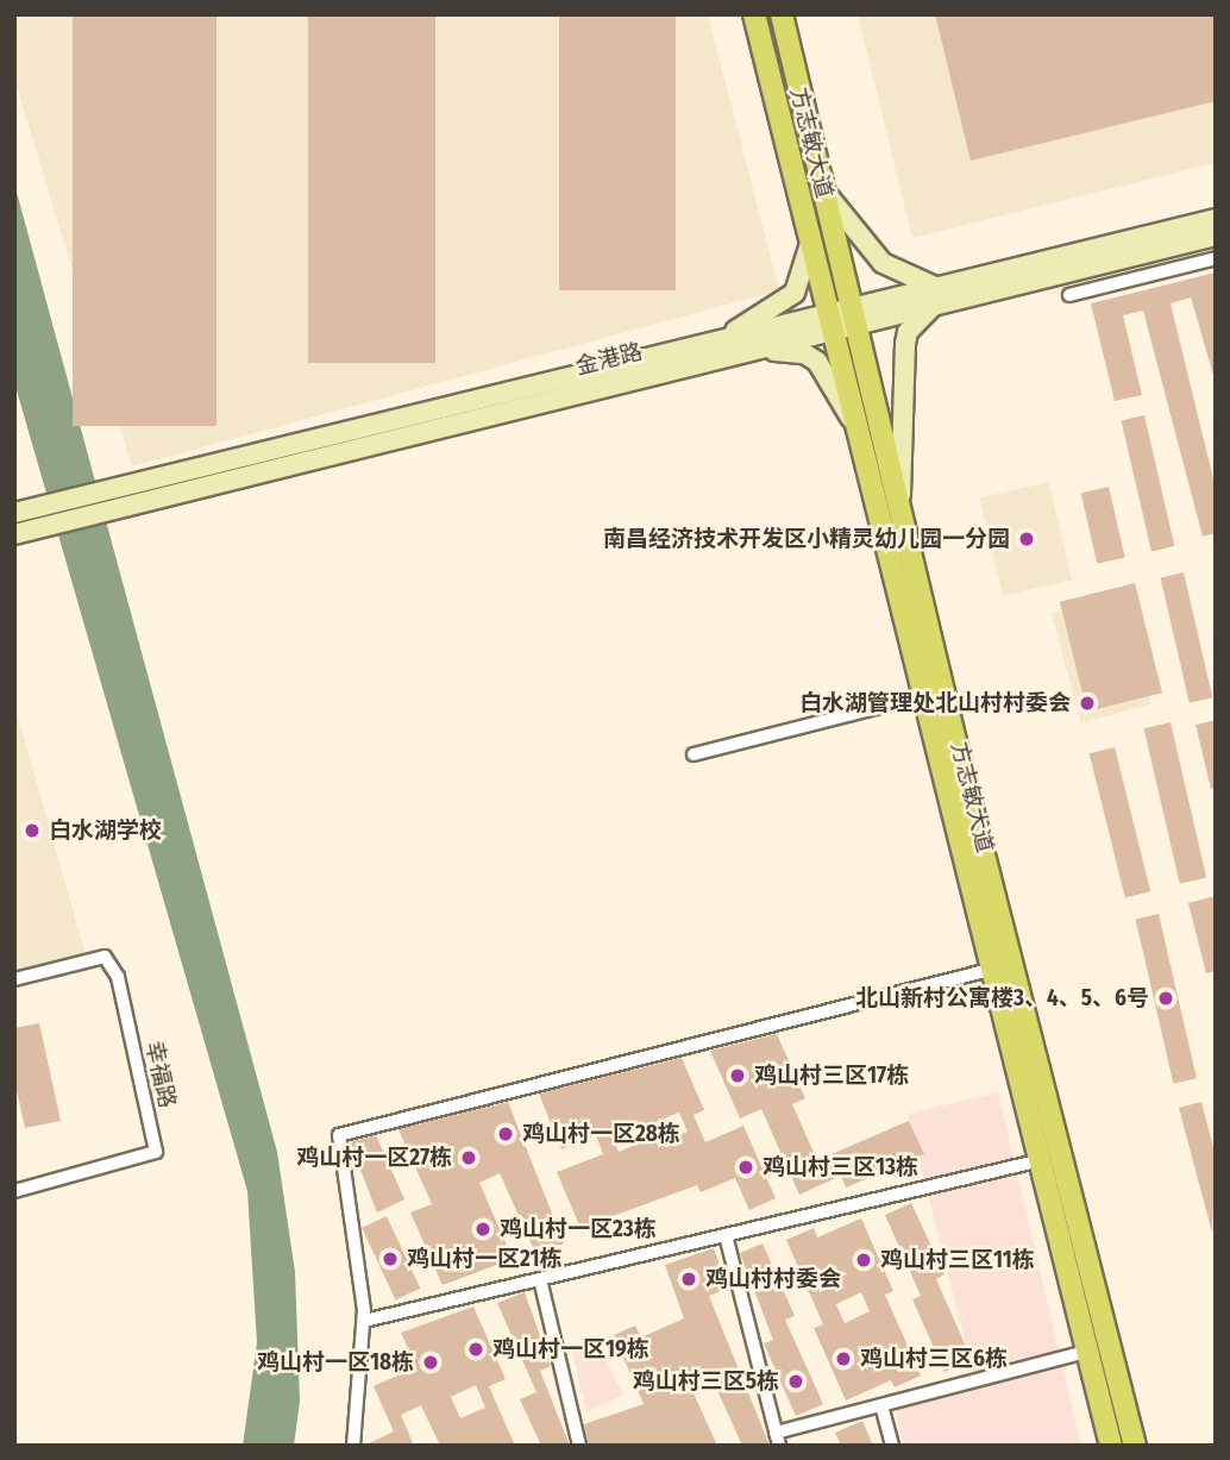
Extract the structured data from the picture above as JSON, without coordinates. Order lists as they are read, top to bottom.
{
  "streets": {
    "main road": ["方志敏大道", "金港路"],
    "street": ["幸福路"]
  },
  "crossings": [
    ["方志敏大道", "金港路"]
  ],
  "places": [
    "南昌经济技术开发区小精灵幼儿园一分园",
    "白水湖管理处北山村村委会",
    "白水湖学校",
    "北山新村公寓楼3、4、5、6号",
    "鸡山村三区17栋",
    "鸡山村一区28栋",
    "鸡山村一区27栋",
    "鸡山村三区13栋",
    "鸡山村一区23栋",
    "鸡山村一区21栋",
    "鸡山村三区11栋",
    "鸡山村村委会",
    "鸡山村一区19栋",
    "鸡山村三区6栋",
    "鸡山村一区18栋",
    "鸡山村三区5栋"
  ]
}
